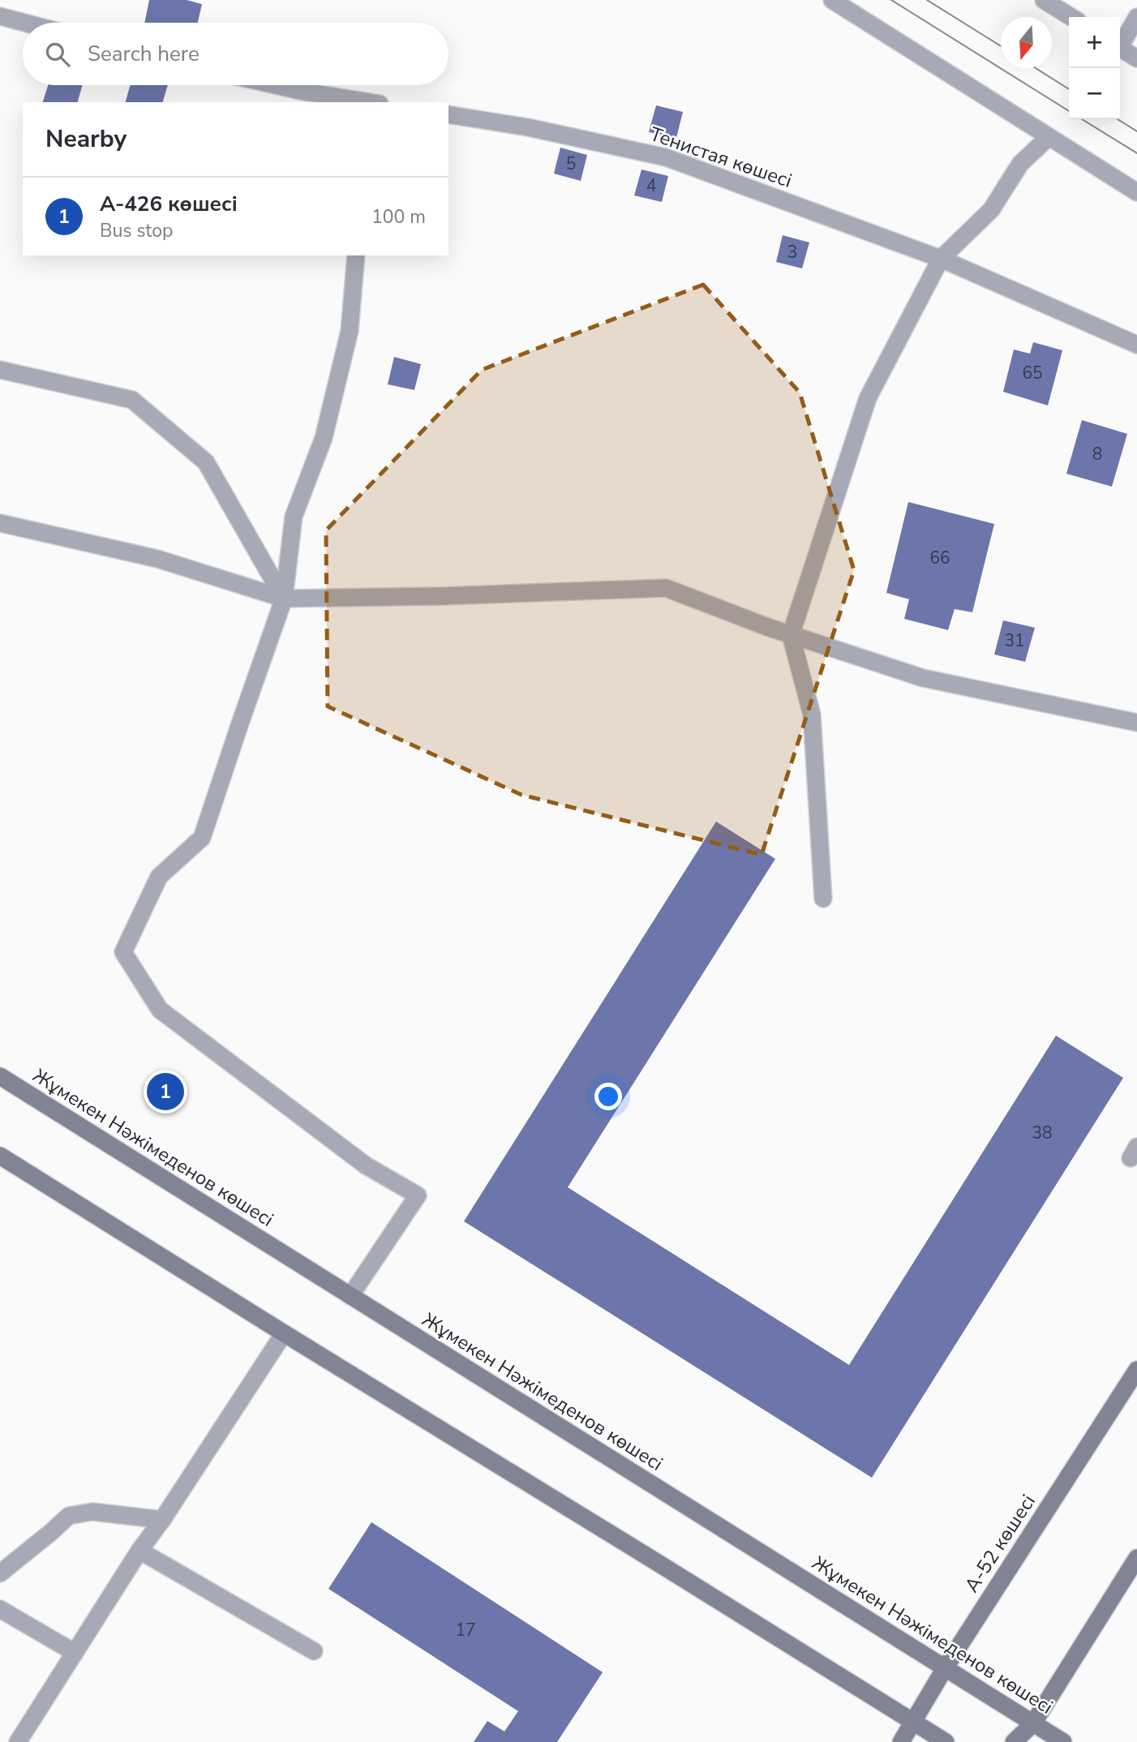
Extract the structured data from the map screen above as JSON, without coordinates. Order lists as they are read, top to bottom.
{
  "streets": {
    "main road": ["Жұмекен Нәжімеденов көшесі", "А-52 көшесі"],
    "street": ["Тенистая көшесі"]
  },
  "crossings": [
    ["Жұмекен Нәжімеденов көшесі", "А-52 көшесі"]
  ],
  "house_numbers": [
    "5",
    "4",
    "3",
    "65",
    "8",
    "66",
    "31",
    "38",
    "17"
  ],
  "north": "bottom",
  "page": {
    "map_buttons": ["+", "−"],
    "search": "Search here",
    "heading": "Nearby",
    "list": [
      {
        "mark": "1",
        "name": "А-426 көшесі",
        "note": "Bus stop",
        "value": "100 m"
      }
    ],
    "pins": "1"
  }
}
